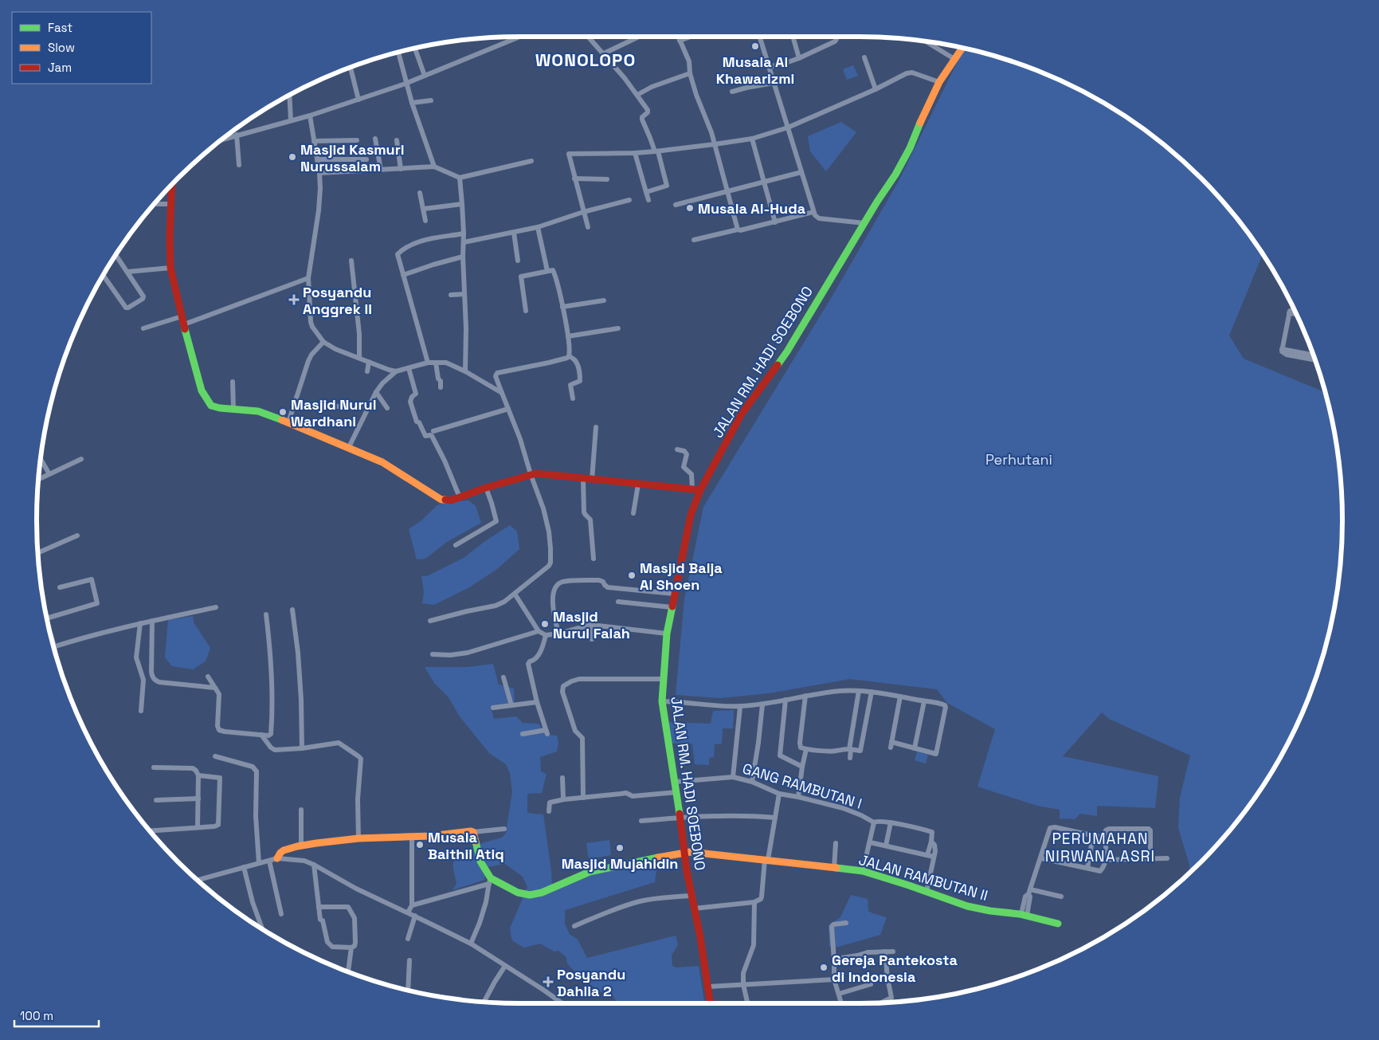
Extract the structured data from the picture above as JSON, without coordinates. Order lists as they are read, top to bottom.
{
  "streets": {
    "street": ["JALAN RM. HADI SOEBONO", "GANG RAMBUTAN I", "JALAN RAMBUTAN II"]
  },
  "crossings": [
    ["JALAN RM. HADI SOEBONO", "GANG RAMBUTAN I"],
    ["JALAN RM. HADI SOEBONO", "JALAN RAMBUTAN II"]
  ],
  "districts": ["WONOLOPO", "PERUMAHAN NIRWANA ASRI"],
  "parks": ["Perhutani"],
  "places": {
    "other": [
      "Musala Al Khawarizmi",
      "Masjid Kasmuri Nurussalam",
      "Musala Al-Huda",
      "Masjid Nurul Wardhani",
      "Masjid Balja Al Shoen",
      "Masjid Nurul Falah",
      "Musala Baithil Atiq",
      "Masjid Mujahidin",
      "Gereja Pantekosta di Indonesia"
    ],
    "health": ["Posyandu Anggrek II", "Posyandu Dahlia 2"]
  },
  "legend": ["Fast", "Slow", "Jam"],
  "scale_bar": "100 m"
}
